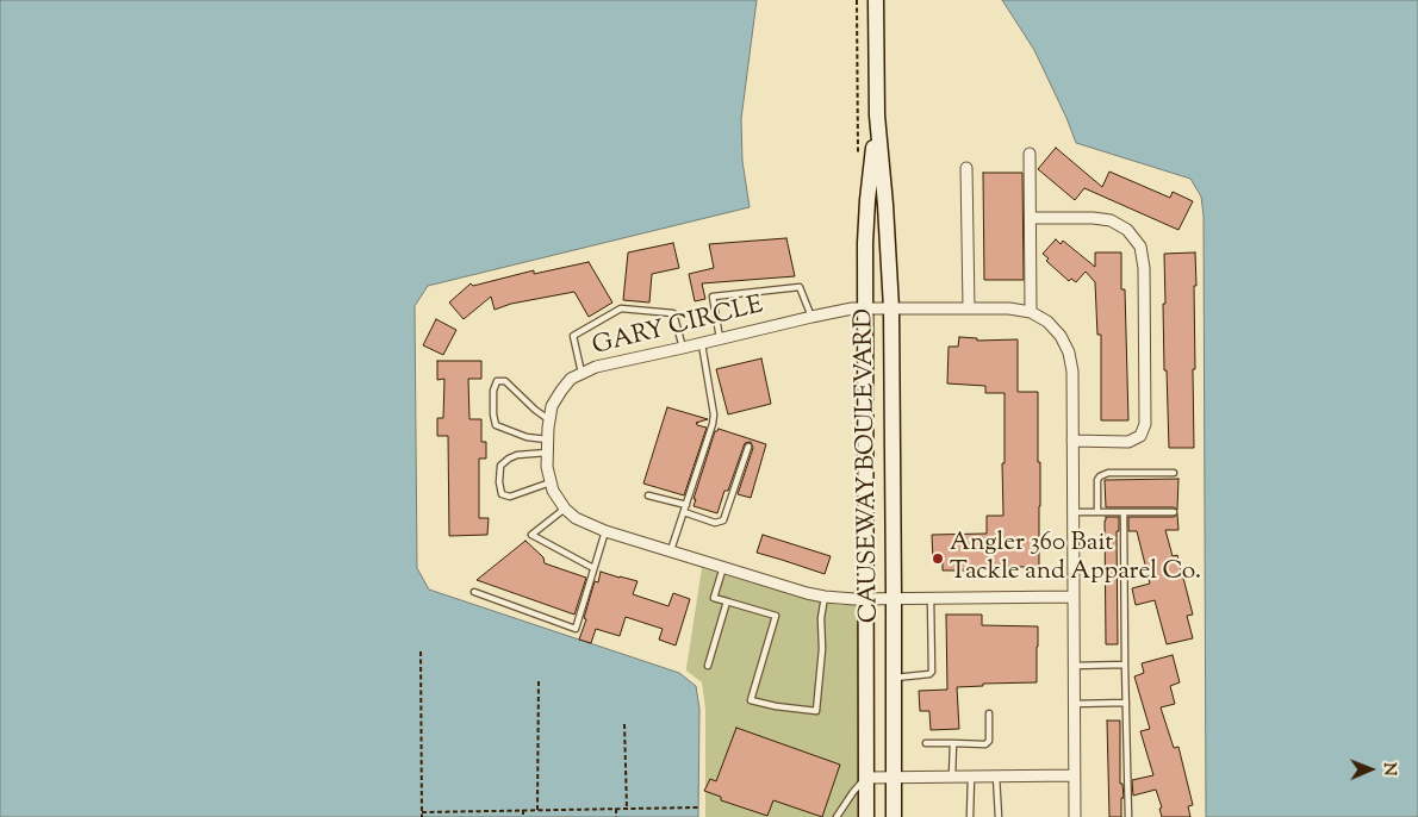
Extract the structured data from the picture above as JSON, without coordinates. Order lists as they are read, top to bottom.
{
  "streets": {
    "street": ["GARY CIRCLE", "CAUSEWAY BOULEVARD"]
  },
  "crossings": [
    ["GARY CIRCLE", "CAUSEWAY BOULEVARD"]
  ],
  "places": ["Angler 360 Bait Tackle and Apparel Co."],
  "north": "right"
}
